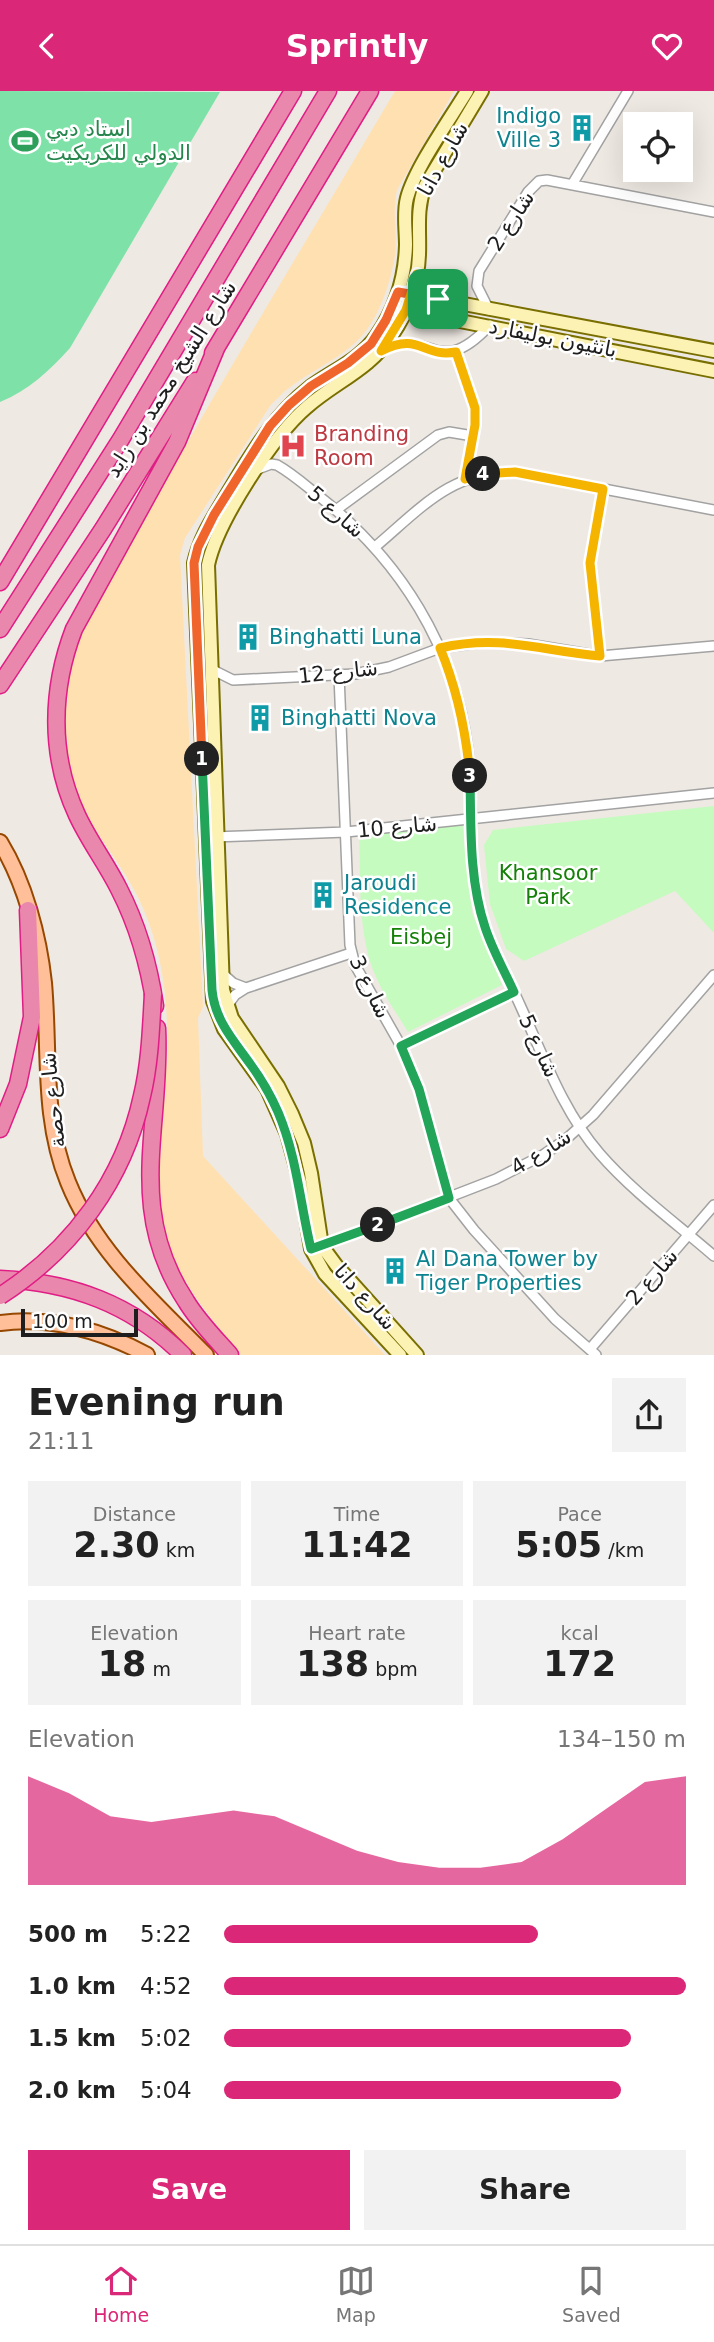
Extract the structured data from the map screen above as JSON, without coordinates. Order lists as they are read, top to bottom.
{
  "streets": {
    "highway": ["شارع الشيخ محمد بن زايد"],
    "main road": ["شارع حصة"],
    "street": [
      "شارع دانا",
      "شارع 2",
      "بانثيون بوليفارد",
      "شارع 5",
      "شارع 12",
      "شارع 10",
      "شارع 3",
      "شارع 4"
    ]
  },
  "crossings": [
    ["شارع دانا", "بانثيون بوليفارد"],
    ["شارع دانا", "شارع 12"],
    ["شارع دانا", "شارع 10"],
    ["شارع دانا", "شارع 4"],
    ["شارع 2", "بانثيون بوليفارد"],
    ["شارع 2", "شارع 5"],
    ["شارع 2", "شارع 3"],
    ["شارع 5", "شارع 12"],
    ["شارع 5", "شارع 10"],
    ["شارع 5", "شارع 4"],
    ["شارع 12", "شارع 3"],
    ["شارع 10", "شارع 3"],
    ["شارع 3", "شارع 4"]
  ],
  "parks": ["Khansoor Park", "Eisbej"],
  "places": {
    "building": [
      "Indigo Ville 3",
      "Binghatti Luna",
      "Binghatti Nova",
      "Jaroudi Residence",
      "Al Dana Tower by Tiger Properties"
    ],
    "sports": ["استاد دبي الدولي للكريكيت"],
    "hospital": ["Branding Room"]
  },
  "scale_bar": "100 m",
  "page": {
    "header": "Sprintly",
    "pins": [
      "4",
      "1",
      "3",
      "2"
    ],
    "scale": "100 m",
    "heading": ["Evening run", "21:11"],
    "stats": [
      ["Distance", "2.30 km"],
      ["Time", "11:42"],
      ["Pace", "5:05 /km"],
      ["Elevation", "18 m"],
      ["Heart rate", "138 bpm"],
      ["kcal", "172"]
    ],
    "chart": ["Elevation", "134–150 m"],
    "list": [
      {
        "name": "500 m",
        "note": "5:22"
      },
      {
        "name": "1.0 km",
        "note": "4:52"
      },
      {
        "name": "1.5 km",
        "note": "5:02"
      },
      {
        "name": "2.0 km",
        "note": "5:04"
      }
    ],
    "buttons": ["Save", "Share"],
    "tabs": ["Home", "Map", "Saved"]
  }
}
